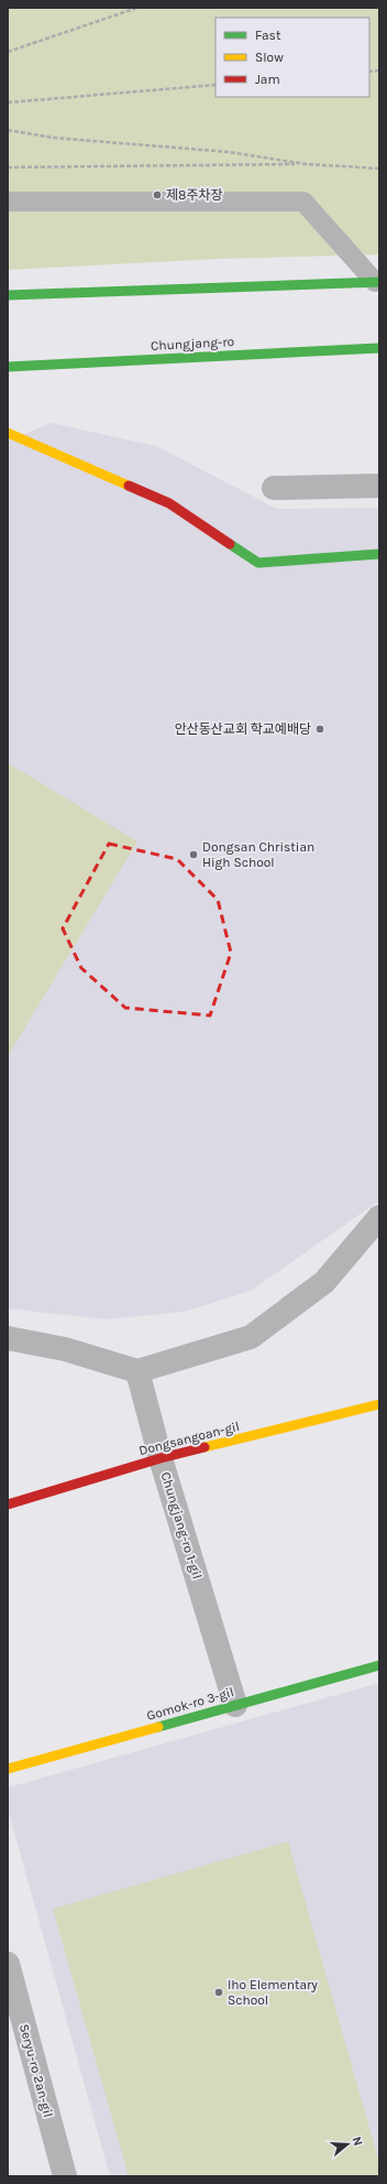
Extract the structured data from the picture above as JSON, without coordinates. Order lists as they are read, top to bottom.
{
  "streets": {
    "street": [
      "Chungjang-ro",
      "Dongsangoan-gil",
      "Chungjang-ro 1-gil",
      "Gomok-ro 3-gil",
      "Seryu-ro 2an-gil"
    ]
  },
  "crossings": [
    ["Dongsangoan-gil", "Chungjang-ro 1-gil"],
    ["Chungjang-ro 1-gil", "Gomok-ro 3-gil"]
  ],
  "places": [
    "제8주차장",
    "안산동산교회 학교예배당",
    "Dongsan Christian High School",
    "Iho Elementary School"
  ],
  "legend": ["Fast", "Slow", "Jam"],
  "north": "right"
}
